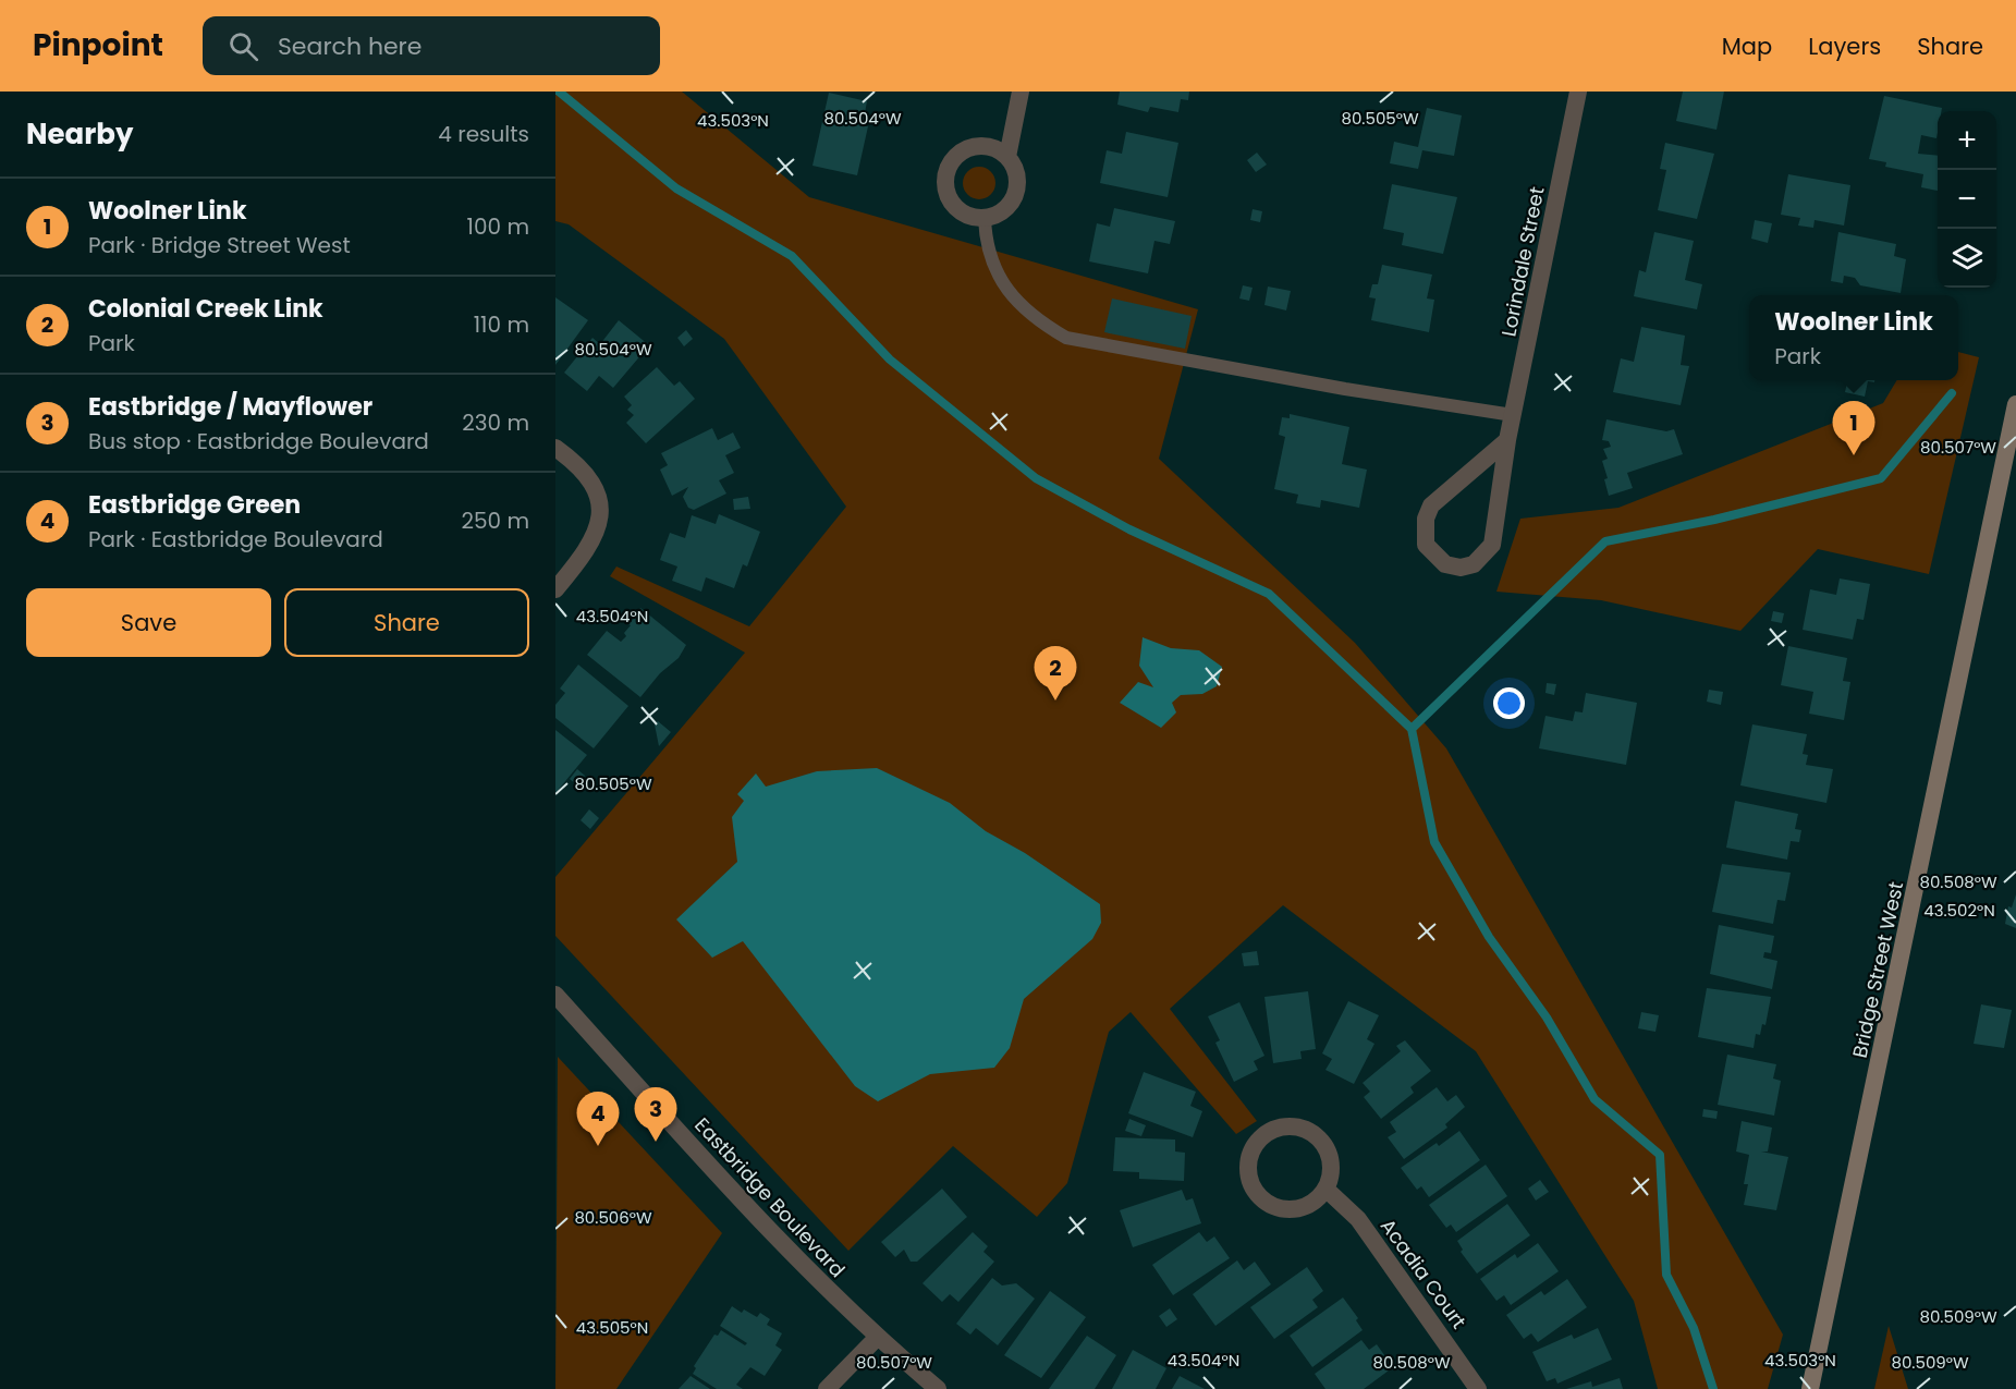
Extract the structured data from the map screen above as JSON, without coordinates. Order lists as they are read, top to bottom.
{
  "streets": {
    "main road": ["Bridge Street West"],
    "street": ["Lorindale Street", "Eastbridge Boulevard", "Acadia Court"]
  },
  "page": {
    "header": "Pinpoint",
    "search": "Search here",
    "nav": ["Map", "Layers", "Share"],
    "heading": ["Nearby", "4 results"],
    "map_buttons": ["+", "−"],
    "list": [
      {
        "mark": "1",
        "name": "Woolner Link",
        "note": "Park · Bridge Street West",
        "value": "100 m"
      },
      {
        "mark": "2",
        "name": "Colonial Creek Link",
        "note": "Park",
        "value": "110 m"
      },
      {
        "mark": "3",
        "name": "Eastbridge / Mayflower",
        "note": "Bus stop · Eastbridge Boulevard",
        "value": "230 m"
      },
      {
        "mark": "4",
        "name": "Eastbridge Green",
        "note": "Park · Eastbridge Boulevard",
        "value": "250 m"
      }
    ],
    "popup": ["Woolner Link", "Park"],
    "pins": [
      "1",
      "2",
      "3",
      "4"
    ],
    "buttons": ["Save", "Share"]
  },
  "coordinates": [
    "80.504°W",
    "80.505°W",
    "43.503°N",
    "80.507°W",
    "43.504°N",
    "80.508°W",
    "43.502°N",
    "80.506°W",
    "80.509°W",
    "43.505°N"
  ]
}
